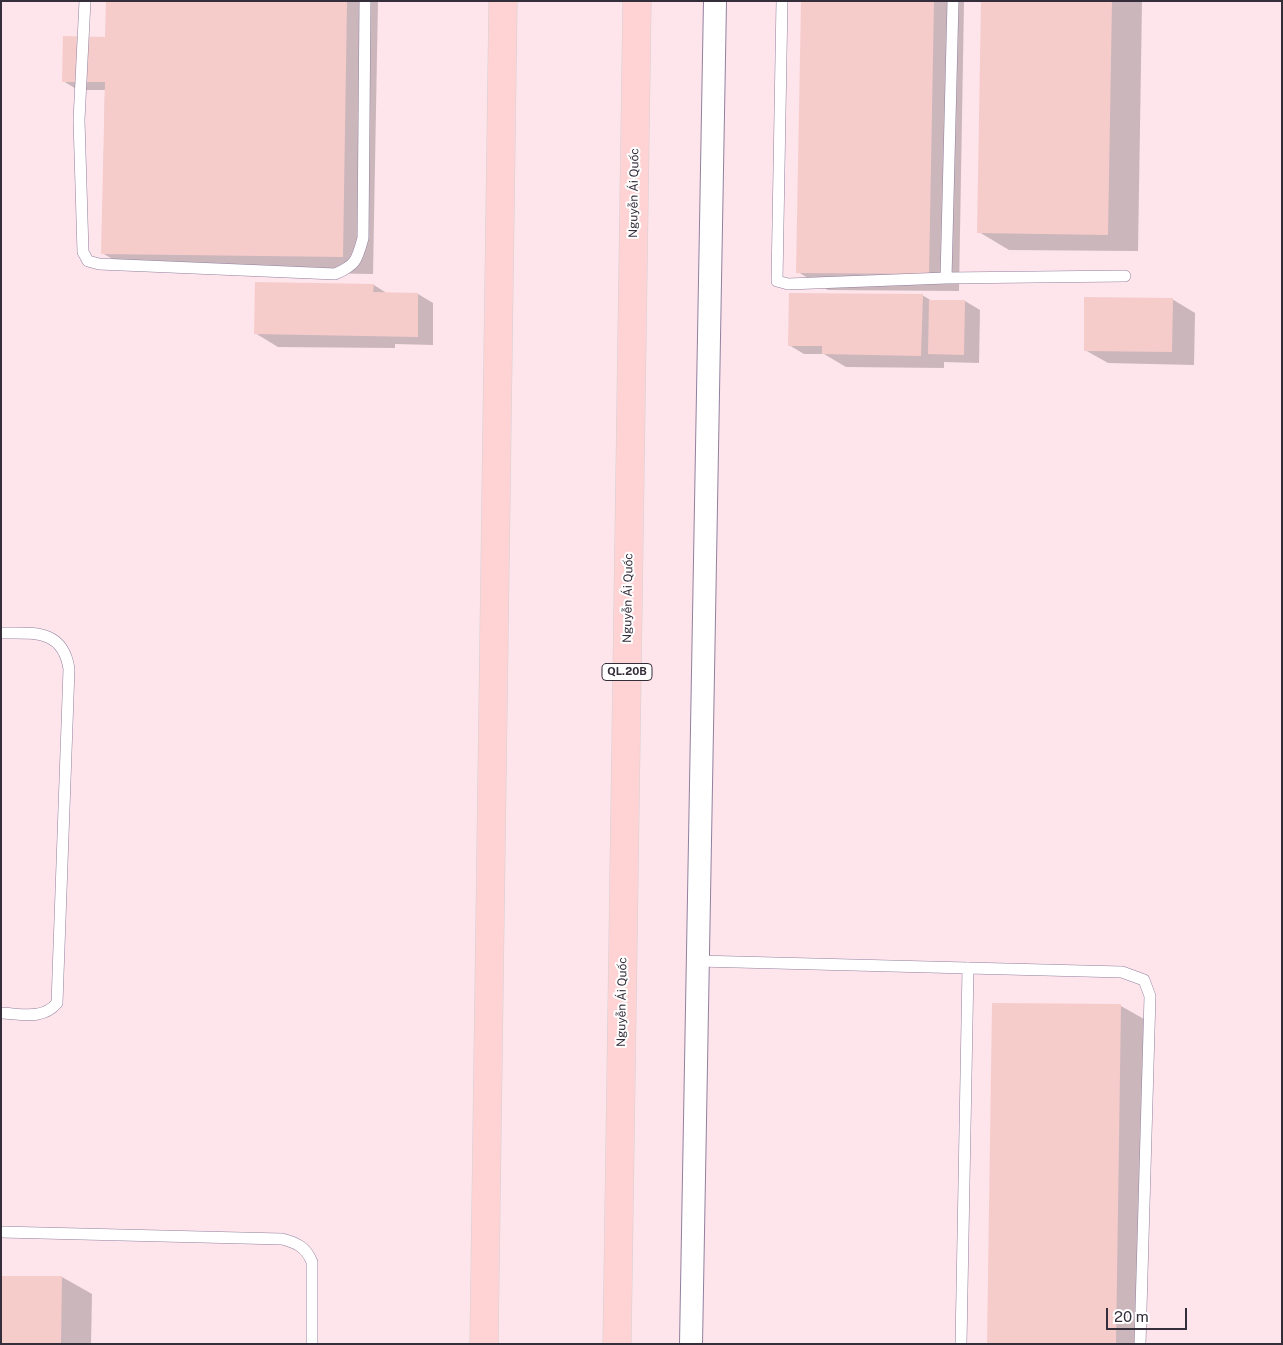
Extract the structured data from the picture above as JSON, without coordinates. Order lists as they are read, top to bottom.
{
  "streets": {
    "main road": ["Nguyễn Ái Quốc", "QL.20B"]
  },
  "scale_bar": "20 m"
}
